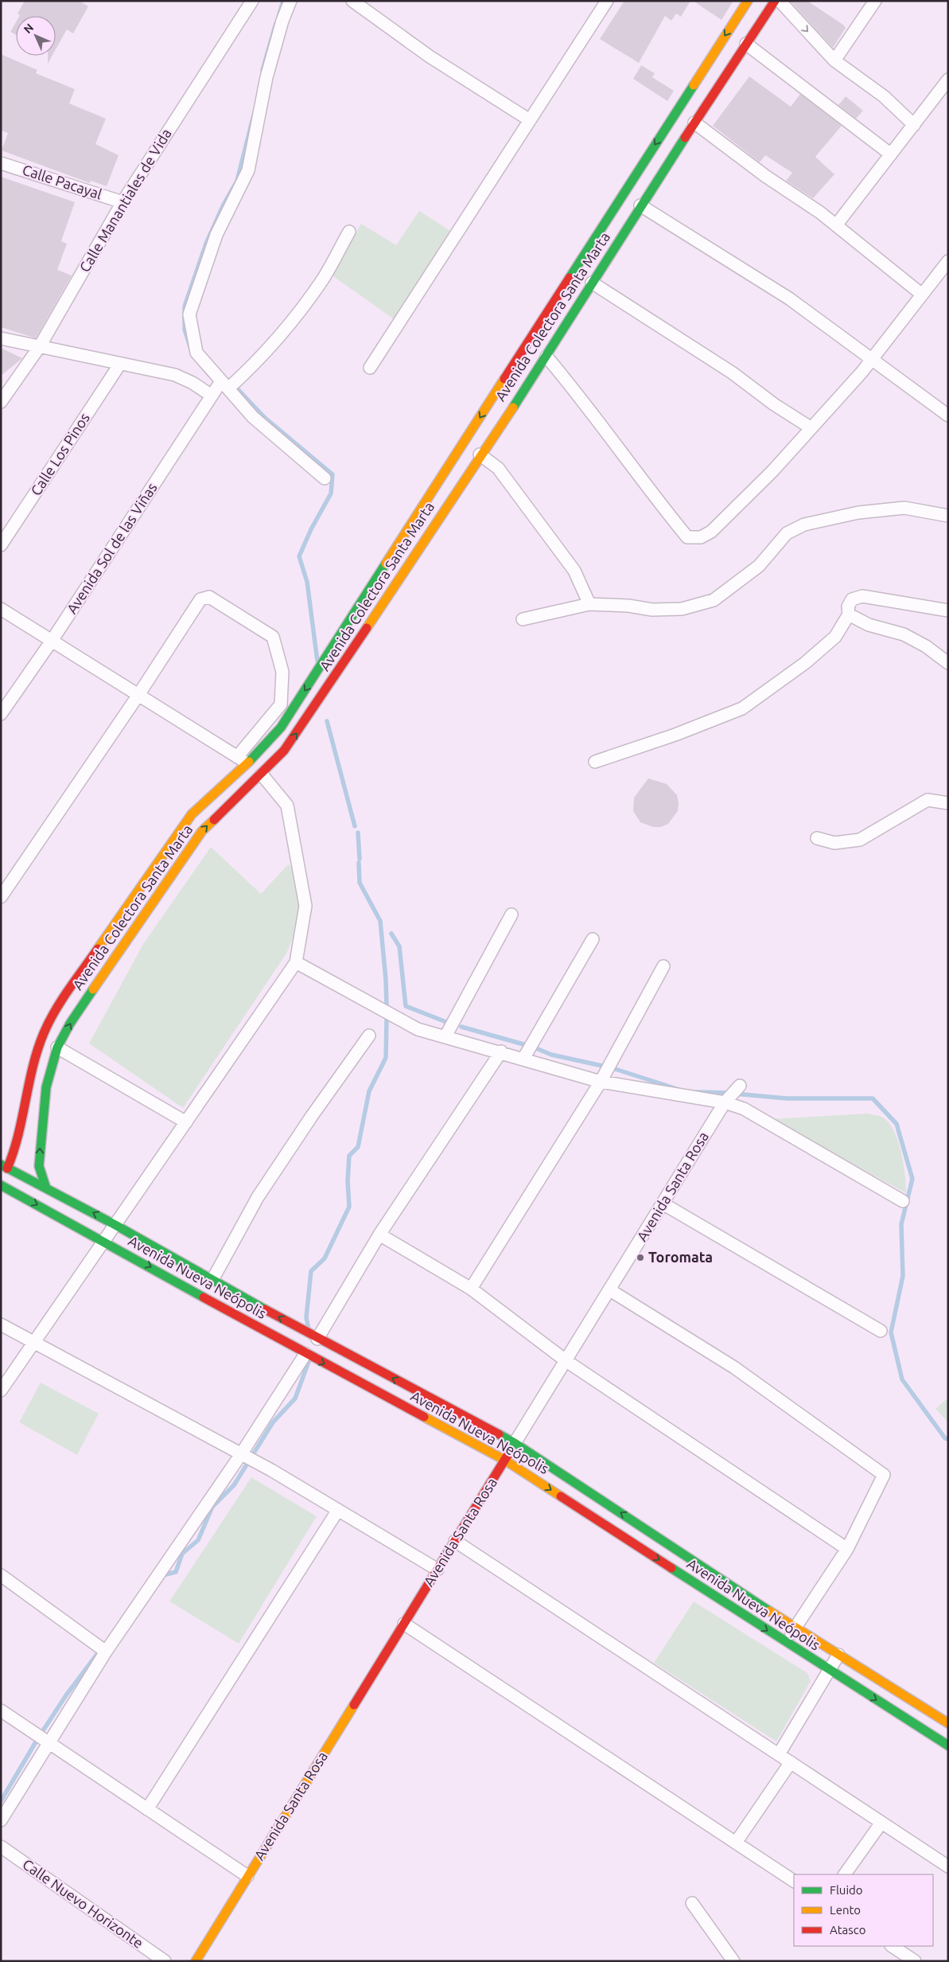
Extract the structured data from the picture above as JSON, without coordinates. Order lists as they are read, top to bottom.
{
  "streets": {
    "street": [
      "Calle Pacayal",
      "Calle Manantiales de Vida",
      "Avenida Colectora Santa Marta",
      "Calle Los Pinos",
      "Avenida Sol de las Viñas",
      "Avenida Santa Rosa",
      "Avenida Nueva Neópolis",
      "Calle Nuevo Horizonte"
    ]
  },
  "crossings": [
    ["Calle Pacayal", "Calle Manantiales de Vida"],
    ["Avenida Colectora Santa Marta", "Avenida Nueva Neópolis"],
    ["Avenida Santa Rosa", "Avenida Nueva Neópolis"]
  ],
  "places": ["Toromata"],
  "legend": ["Fluido", "Lento", "Atasco"],
  "north": "top left"
}
